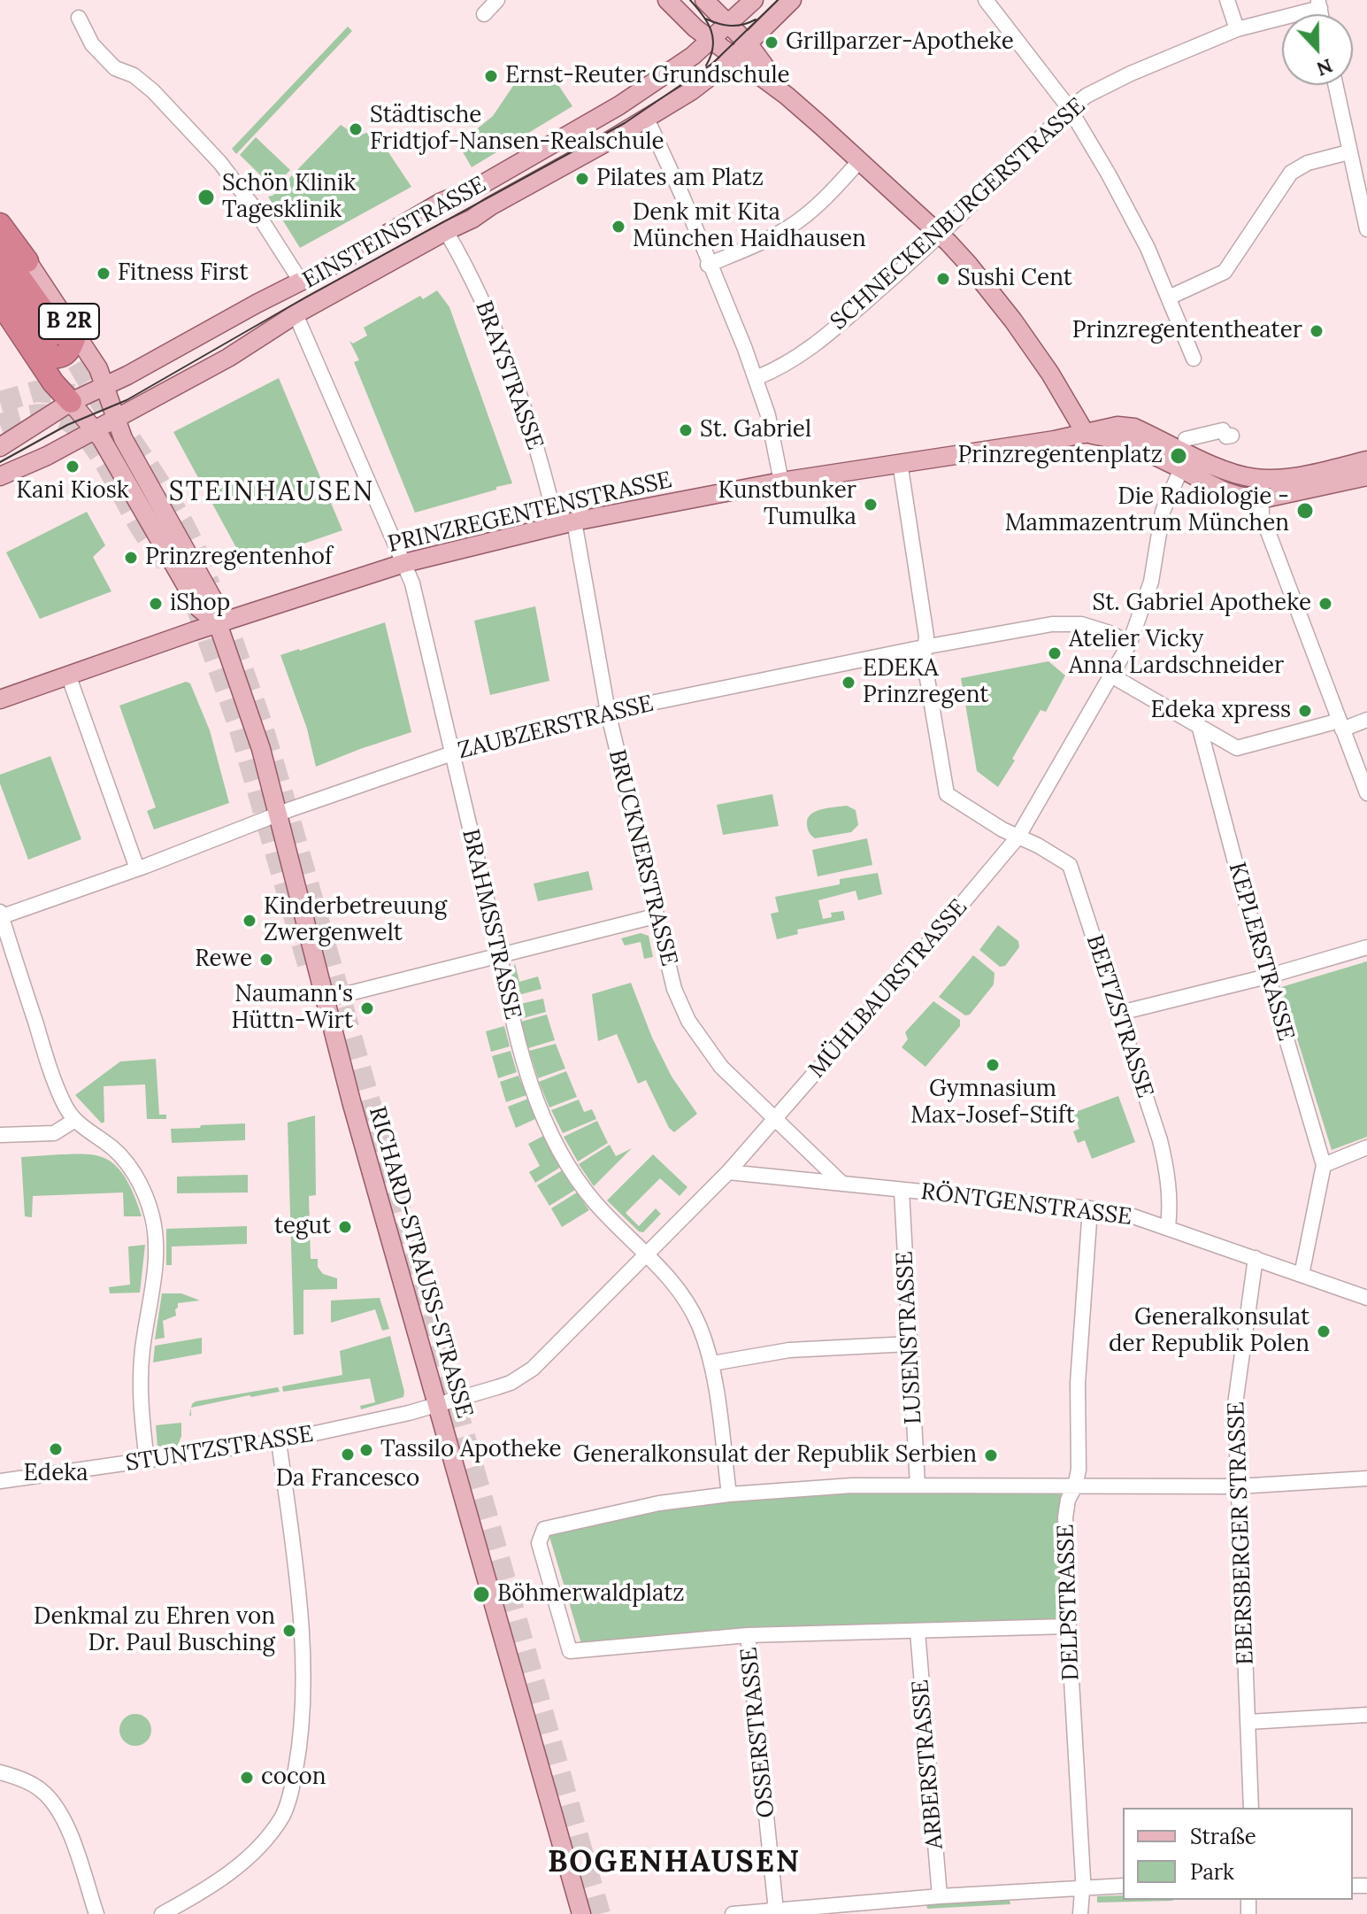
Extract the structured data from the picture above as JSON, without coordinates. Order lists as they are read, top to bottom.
{
  "streets": {
    "highway": ["B 2R"],
    "main road": ["EINSTEINSTRASSE", "PRINZREGENTENSTRASSE", "RICHARD-STRAUSS-STRASSE"],
    "street": [
      "SCHNECKENBURGERSTRASSE",
      "BRAYSTRASSE",
      "ZAUBZERSTRASSE",
      "BRUCKNERSTRASSE",
      "BRAHMSSTRASSE",
      "KEPLERSTRASSE",
      "MÜHLBAURSTRASSE",
      "BEETZSTRASSE",
      "RÖNTGENSTRASSE",
      "LUSENSTRASSE",
      "STUNTZSTRASSE",
      "EBERSBERGER STRASSE",
      "DELPSTRASSE",
      "OSSERSTRASSE",
      "ARBERSTRASSE"
    ]
  },
  "crossings": [
    ["EINSTEINSTRASSE", "B 2R"],
    ["EINSTEINSTRASSE", "BRAYSTRASSE"],
    ["EINSTEINSTRASSE", "BRAHMSSTRASSE"],
    ["B 2R", "PRINZREGENTENSTRASSE"],
    ["B 2R", "RICHARD-STRAUSS-STRASSE"],
    ["BRAYSTRASSE", "PRINZREGENTENSTRASSE"],
    ["BRAYSTRASSE", "BRUCKNERSTRASSE"],
    ["PRINZREGENTENSTRASSE", "BRUCKNERSTRASSE"],
    ["PRINZREGENTENSTRASSE", "BRAHMSSTRASSE"],
    ["PRINZREGENTENSTRASSE", "MÜHLBAURSTRASSE"],
    ["PRINZREGENTENSTRASSE", "BEETZSTRASSE"],
    ["PRINZREGENTENSTRASSE", "RICHARD-STRAUSS-STRASSE"],
    ["ZAUBZERSTRASSE", "BRUCKNERSTRASSE"],
    ["ZAUBZERSTRASSE", "BRAHMSSTRASSE"],
    ["ZAUBZERSTRASSE", "MÜHLBAURSTRASSE"],
    ["ZAUBZERSTRASSE", "BEETZSTRASSE"],
    ["ZAUBZERSTRASSE", "RICHARD-STRAUSS-STRASSE"],
    ["BRUCKNERSTRASSE", "MÜHLBAURSTRASSE"],
    ["BRAHMSSTRASSE", "MÜHLBAURSTRASSE"],
    ["KEPLERSTRASSE", "RÖNTGENSTRASSE"],
    ["MÜHLBAURSTRASSE", "BEETZSTRASSE"],
    ["MÜHLBAURSTRASSE", "RÖNTGENSTRASSE"],
    ["MÜHLBAURSTRASSE", "RICHARD-STRAUSS-STRASSE"],
    ["MÜHLBAURSTRASSE", "STUNTZSTRASSE"],
    ["BEETZSTRASSE", "RÖNTGENSTRASSE"],
    ["RÖNTGENSTRASSE", "LUSENSTRASSE"],
    ["RÖNTGENSTRASSE", "EBERSBERGER STRASSE"],
    ["RÖNTGENSTRASSE", "DELPSTRASSE"],
    ["RICHARD-STRAUSS-STRASSE", "STUNTZSTRASSE"]
  ],
  "districts": ["STEINHAUSEN", "BOGENHAUSEN"],
  "places": [
    "Grillparzer-Apotheke",
    "Ernst-Reuter Grundschule",
    "Städtische Fridtjof-Nansen-Realschule",
    "Pilates am Platz",
    "Schön Klinik Tagesklinik",
    "Denk mit Kita München Haidhausen",
    "Fitness First",
    "Sushi Cent",
    "Prinzregententheater",
    "St. Gabriel",
    "Prinzregentenplatz",
    "Kani Kiosk",
    "Kunstbunker Tumulka",
    "Die Radiologie - Mammazentrum München",
    "Prinzregentenhof",
    "iShop",
    "St. Gabriel Apotheke",
    "Atelier Vicky Anna Lardschneider",
    "EDEKA Prinzregent",
    "Edeka xpress",
    "Kinderbetreuung Zwergenwelt",
    "Rewe",
    "Naumann's Hüttn-Wirt",
    "Gymnasium Max-Josef-Stift",
    "tegut",
    "Generalkonsulat der Republik Polen",
    "Edeka",
    "Tassilo Apotheke",
    "Da Francesco",
    "Generalkonsulat der Republik Serbien",
    "Böhmerwaldplatz",
    "Denkmal zu Ehren von Dr. Paul Busching",
    "cocon"
  ],
  "legend": ["Straße", "Park"],
  "north": "bottom"
}
